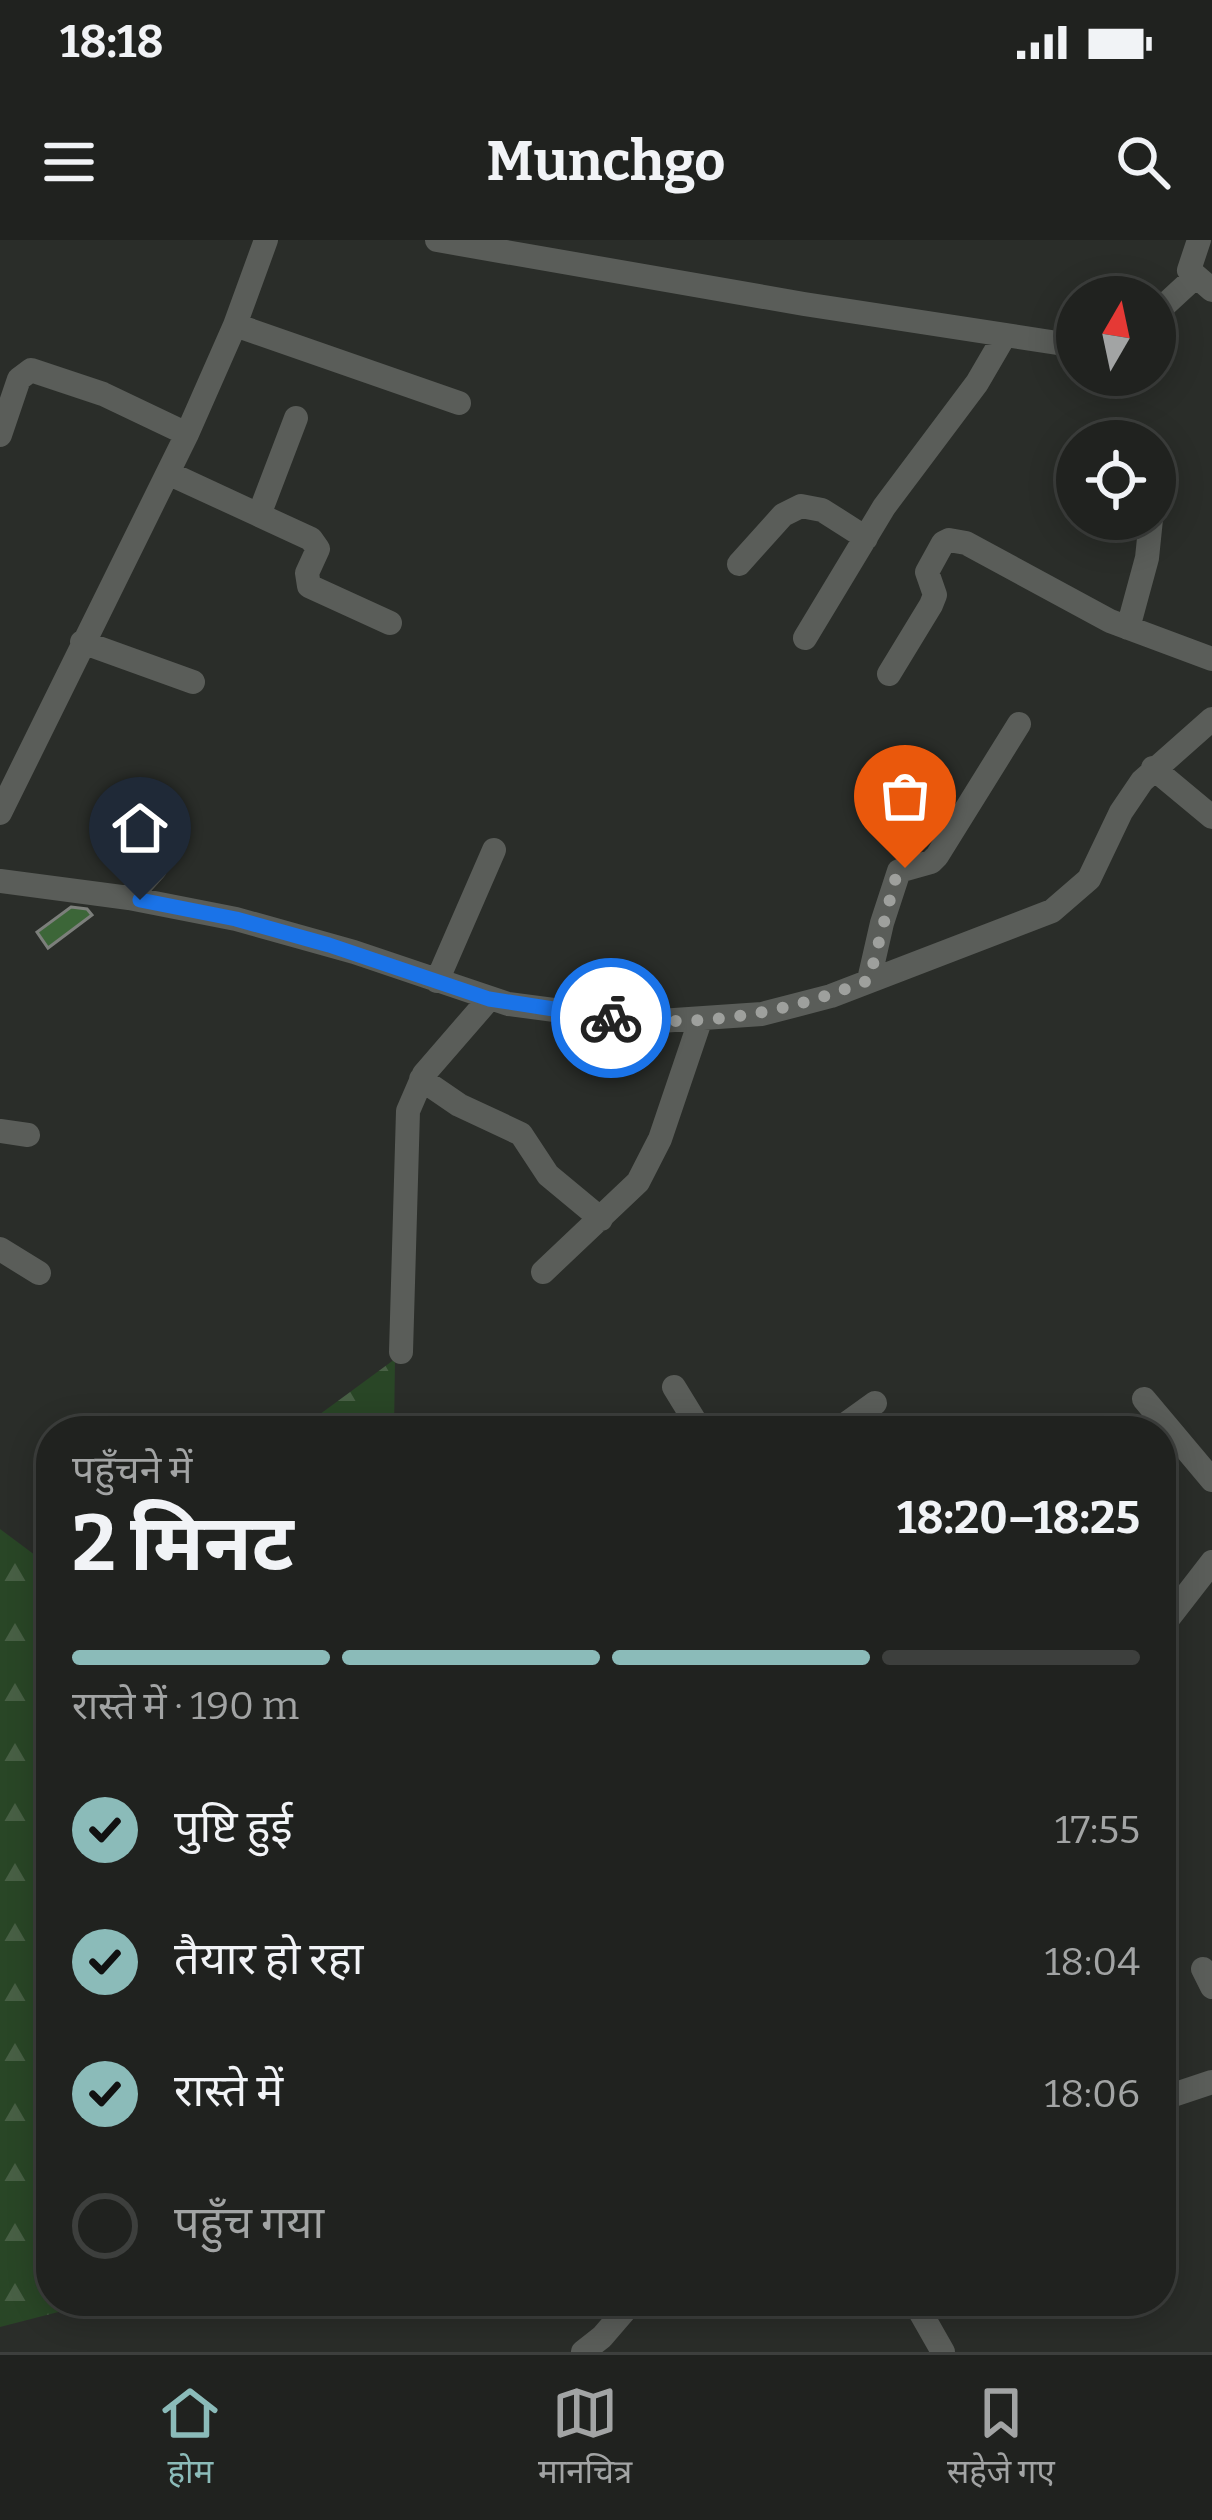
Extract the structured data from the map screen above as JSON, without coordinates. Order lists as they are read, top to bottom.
{
  "north": "top",
  "page": {
    "status": "18:18",
    "header": "Munchgo",
    "heading": ["2 मिनट", "पहुँचने में", "18:20–18:25"],
    "bar": "रास्ते में · 190 m",
    "list": [
      ["पुष्टि हुई", "17:55"],
      ["तैयार हो रहा", "18:04"],
      ["रास्ते में", "18:06"],
      "पहुँच गया"
    ],
    "tabs": ["होम", "मानचित्र", "सहेजे गए"]
  }
}
